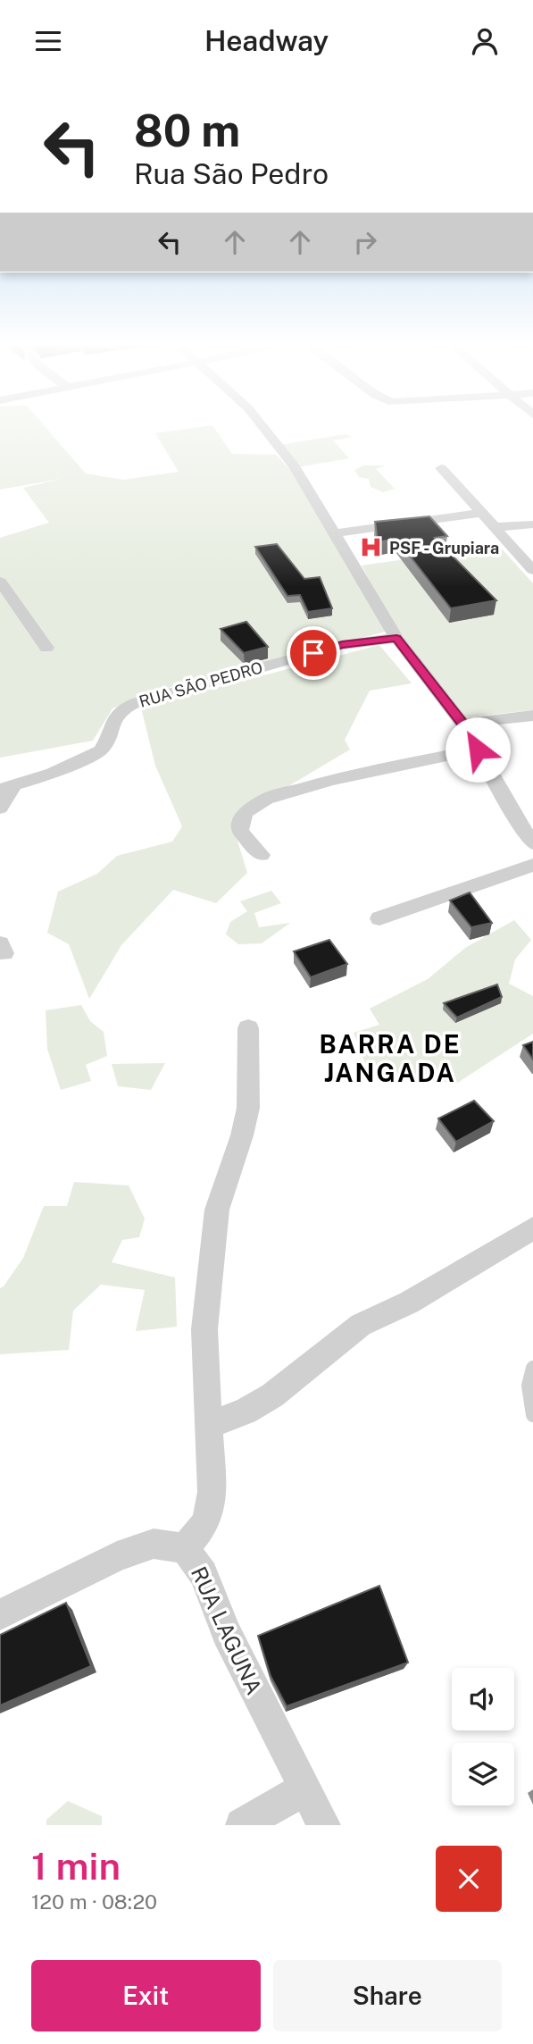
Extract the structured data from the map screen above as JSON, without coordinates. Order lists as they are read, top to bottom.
{
  "streets": {
    "street": ["RUA SÃO PEDRO", "RUA LAGUNA"]
  },
  "districts": ["BARRA DE JANGADA"],
  "places": {
    "hospital": ["PSF - Grupiara"]
  },
  "page": {
    "header": "Headway",
    "turn": ["80 m", "Rua São Pedro"],
    "heading": ["1 min", "120 m · 08:20"],
    "buttons": ["Exit", "Share"]
  }
}
